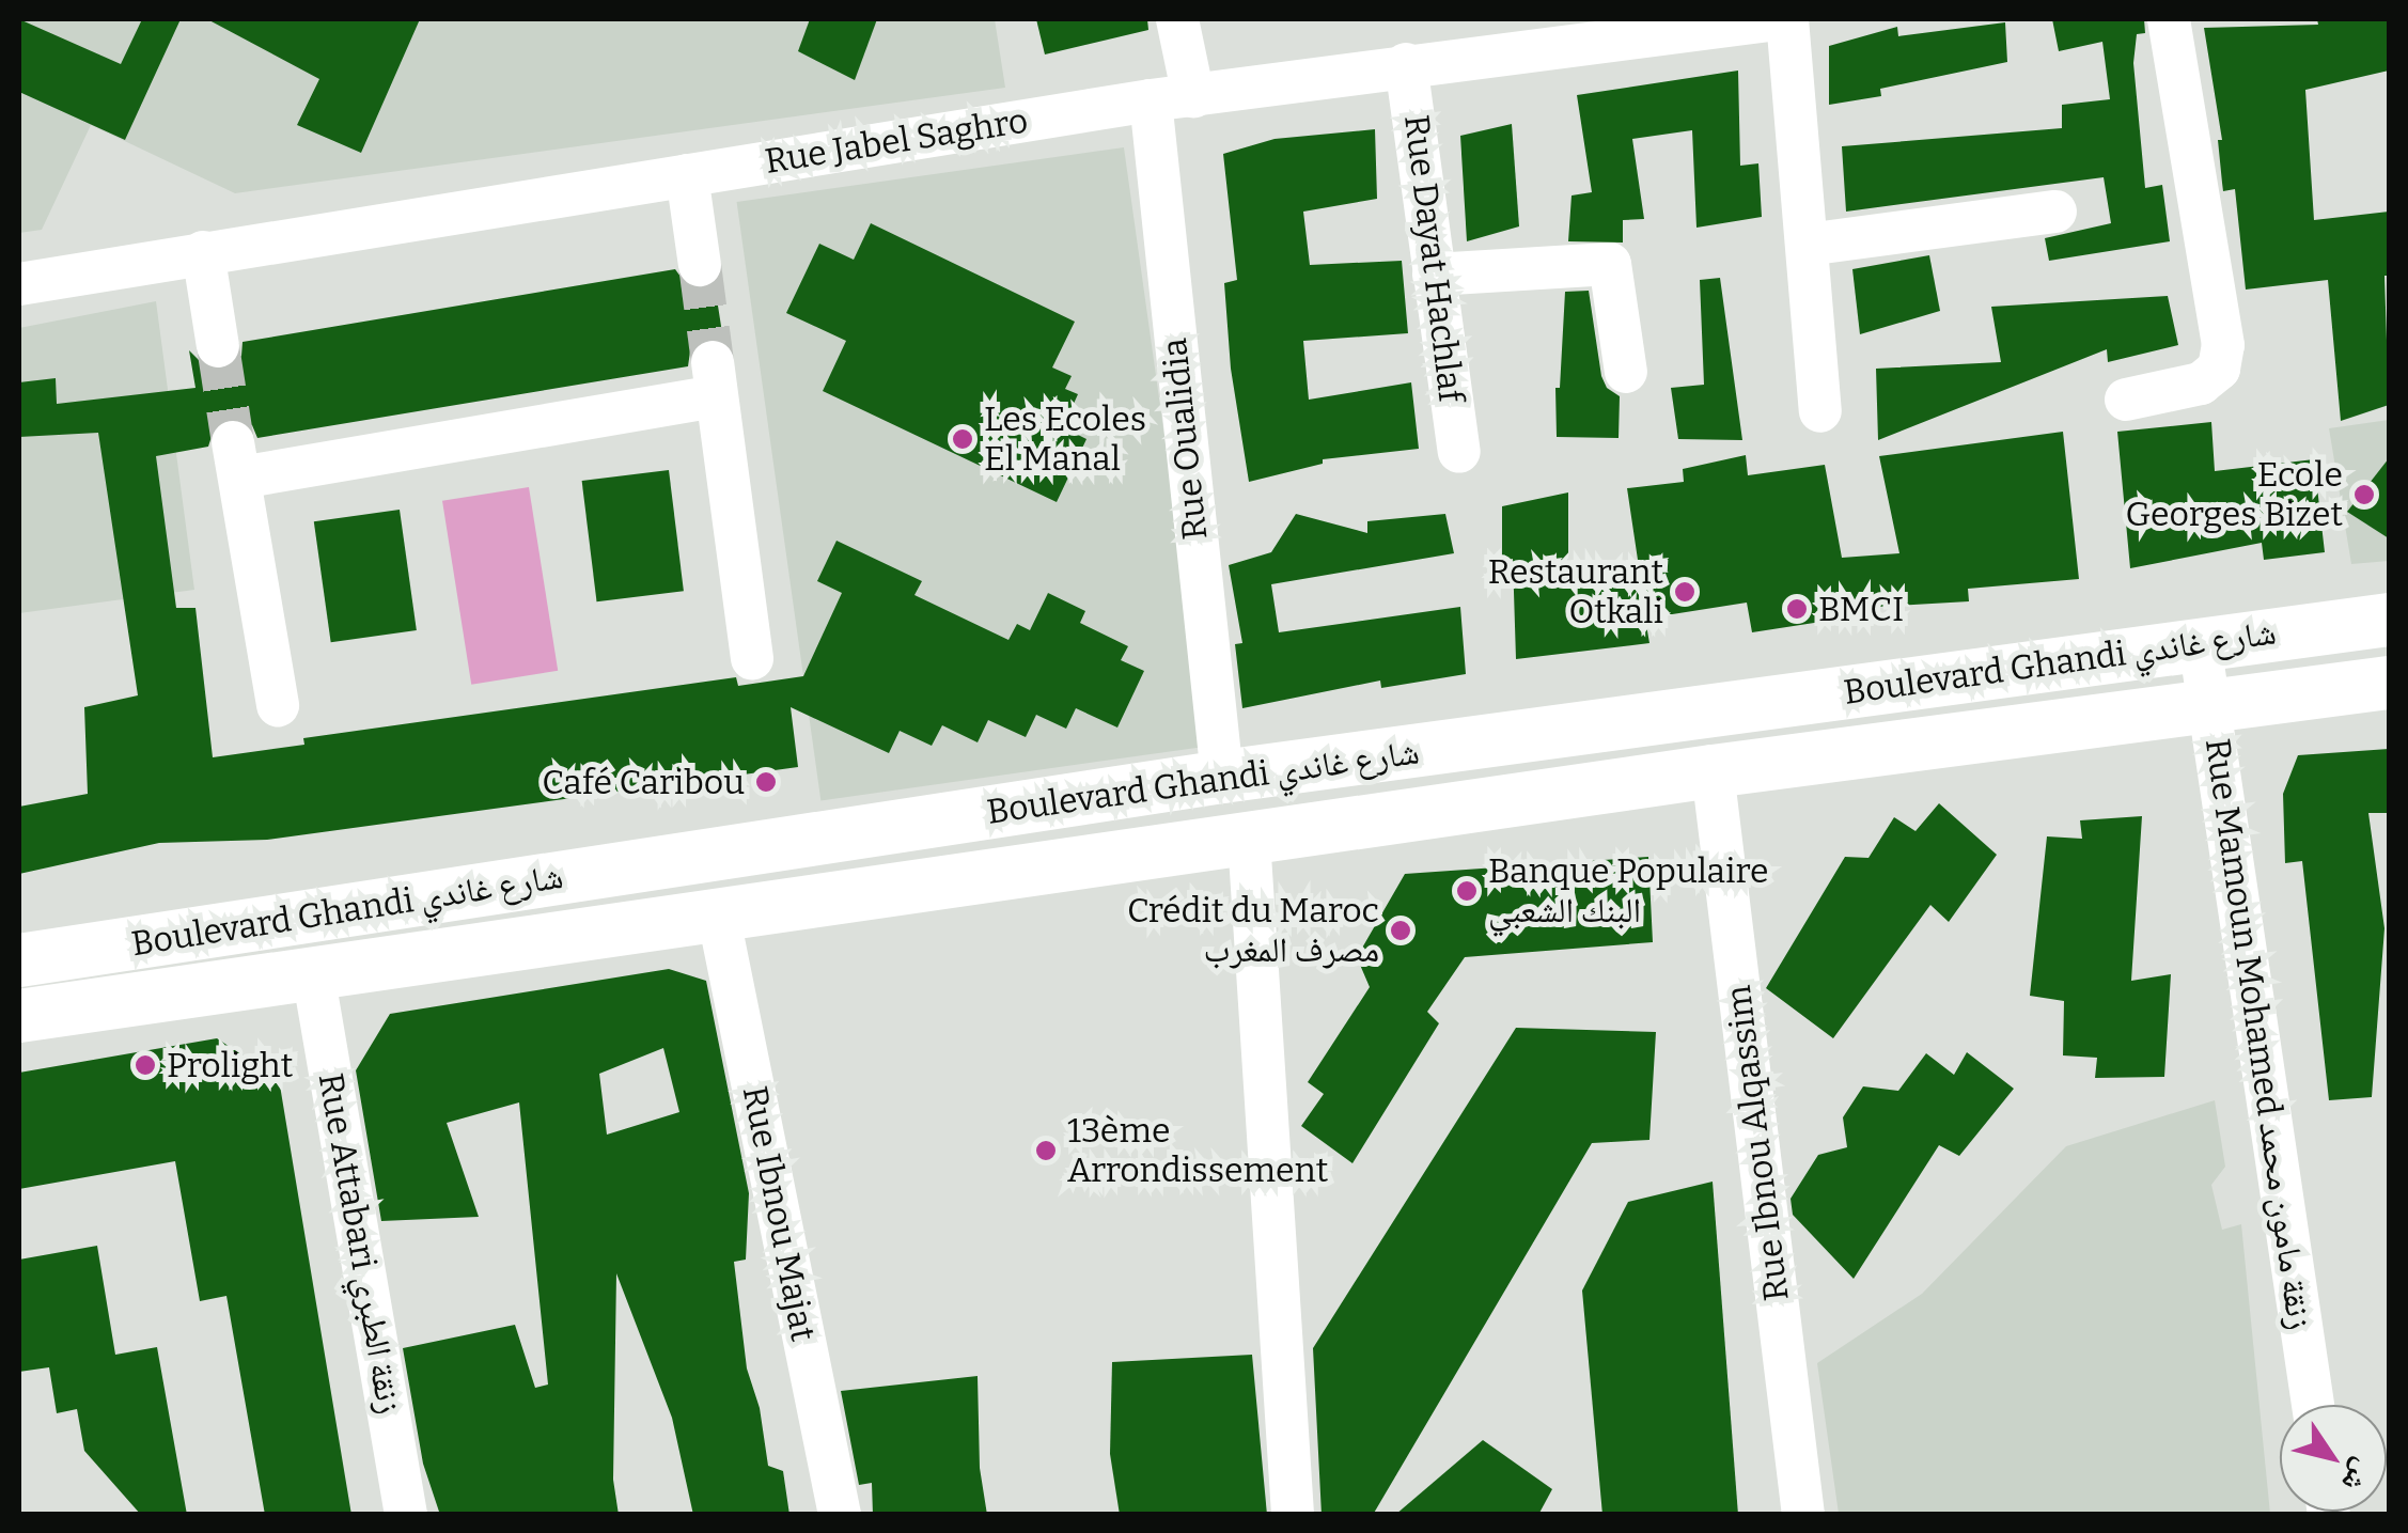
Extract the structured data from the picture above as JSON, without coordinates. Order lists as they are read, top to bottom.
{
  "streets": {
    "main road": ["Boulevard Ghandi شارع غاندي"],
    "street": [
      "Rue Jabel Saghro",
      "Rue Dayat Hachlaf",
      "Rue Oualidia",
      "Rue Mamoun Mohamed زنقة مامون محمد",
      "Rue Ibnou Alqassim",
      "Rue Ibnou Majat",
      "Rue Attabari زنقة الطبري"
    ]
  },
  "crossings": [
    ["Rue Jabel Saghro", "Rue Dayat Hachlaf"],
    ["Rue Jabel Saghro", "Rue Oualidia"],
    ["Rue Oualidia", "Boulevard Ghandi شارع غاندي"],
    ["Boulevard Ghandi شارع غاندي", "Rue Mamoun Mohamed زنقة مامون محمد"],
    ["Boulevard Ghandi شارع غاندي", "Rue Ibnou Alqassim"],
    ["Boulevard Ghandi شارع غاندي", "Rue Ibnou Majat"],
    ["Boulevard Ghandi شارع غاندي", "Rue Attabari زنقة الطبري"]
  ],
  "places": [
    "Les Ecoles El Manal",
    "Ecole Georges Bizet",
    "Restaurant Otkali",
    "BMCI",
    "Café Caribou",
    "Banque Populaire البنك الشعبي",
    "Crédit du Maroc مصرف المغرب",
    "Prolight",
    "13ème Arrondissement"
  ],
  "north": "bottom right"
}
